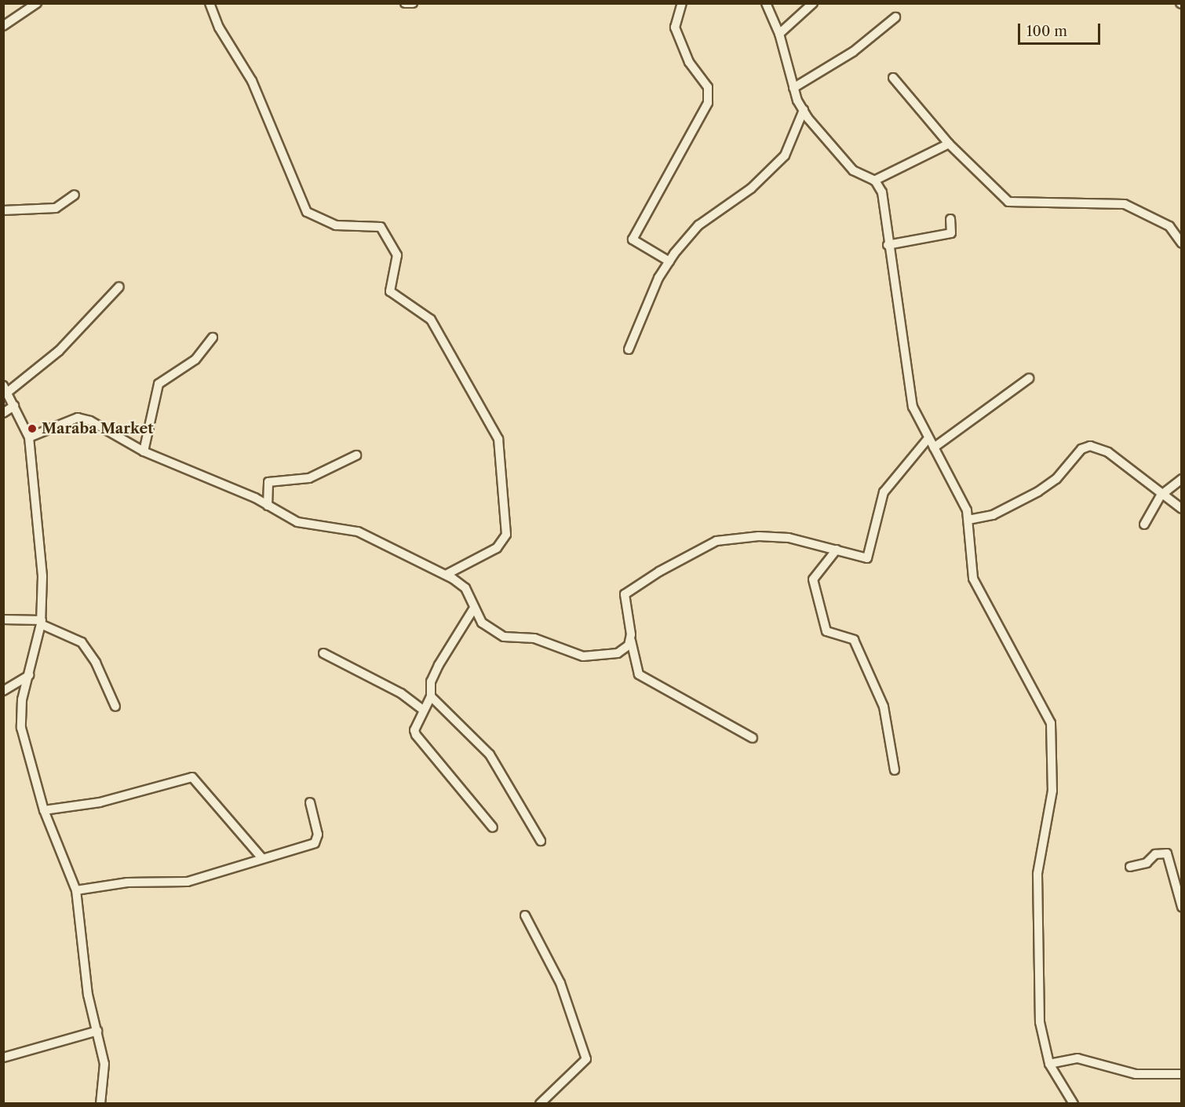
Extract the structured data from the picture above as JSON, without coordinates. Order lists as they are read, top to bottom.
{
  "places": ["Maraba Market"],
  "scale_bar": "100 m"
}
